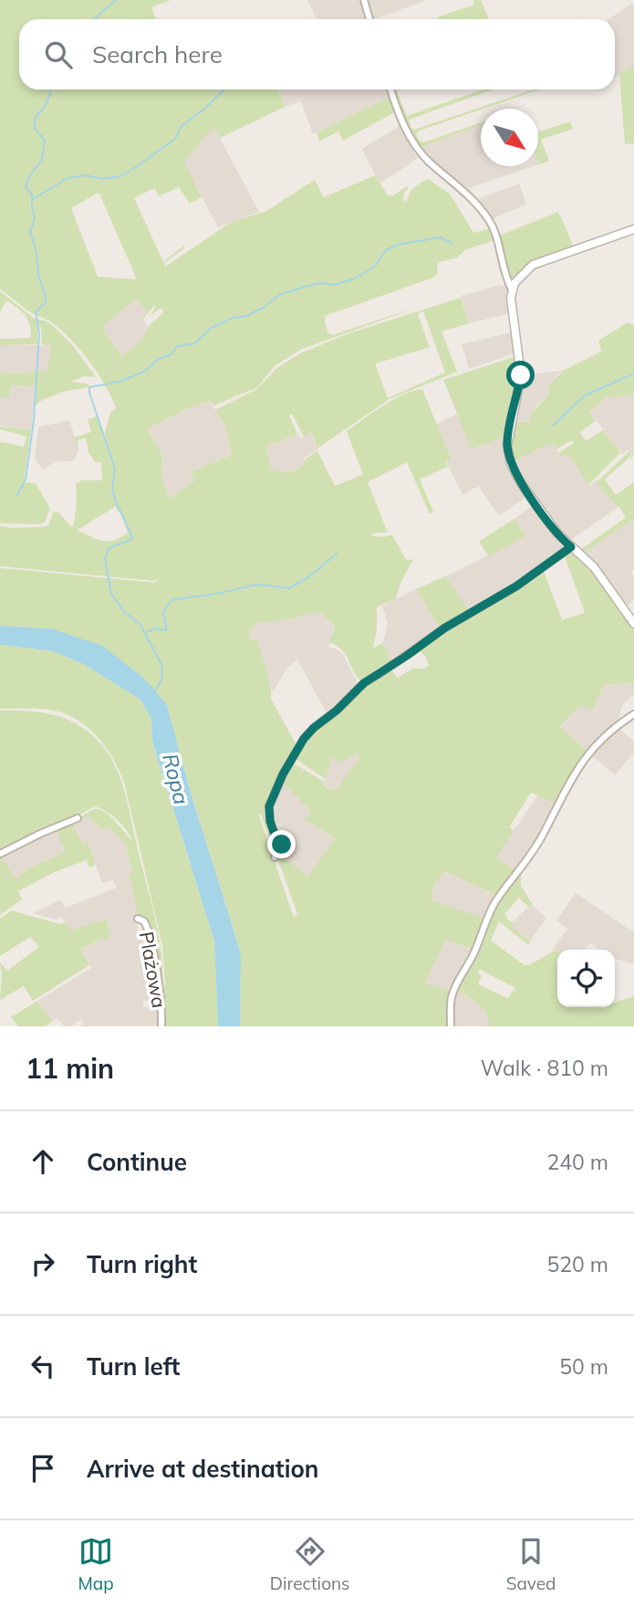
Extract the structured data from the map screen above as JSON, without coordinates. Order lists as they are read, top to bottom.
{
  "streets": {
    "street": ["Plażowa"]
  },
  "water": ["Ropa"],
  "north": "bottom right",
  "page": {
    "search": "Search here",
    "heading": ["11 min", "Walk · 810 m"],
    "list": [
      ["Continue", "240 m"],
      ["Turn right", "520 m"],
      ["Turn left", "50 m"],
      "Arrive at destination"
    ],
    "nav": ["Map", "Directions", "Saved"]
  }
}
